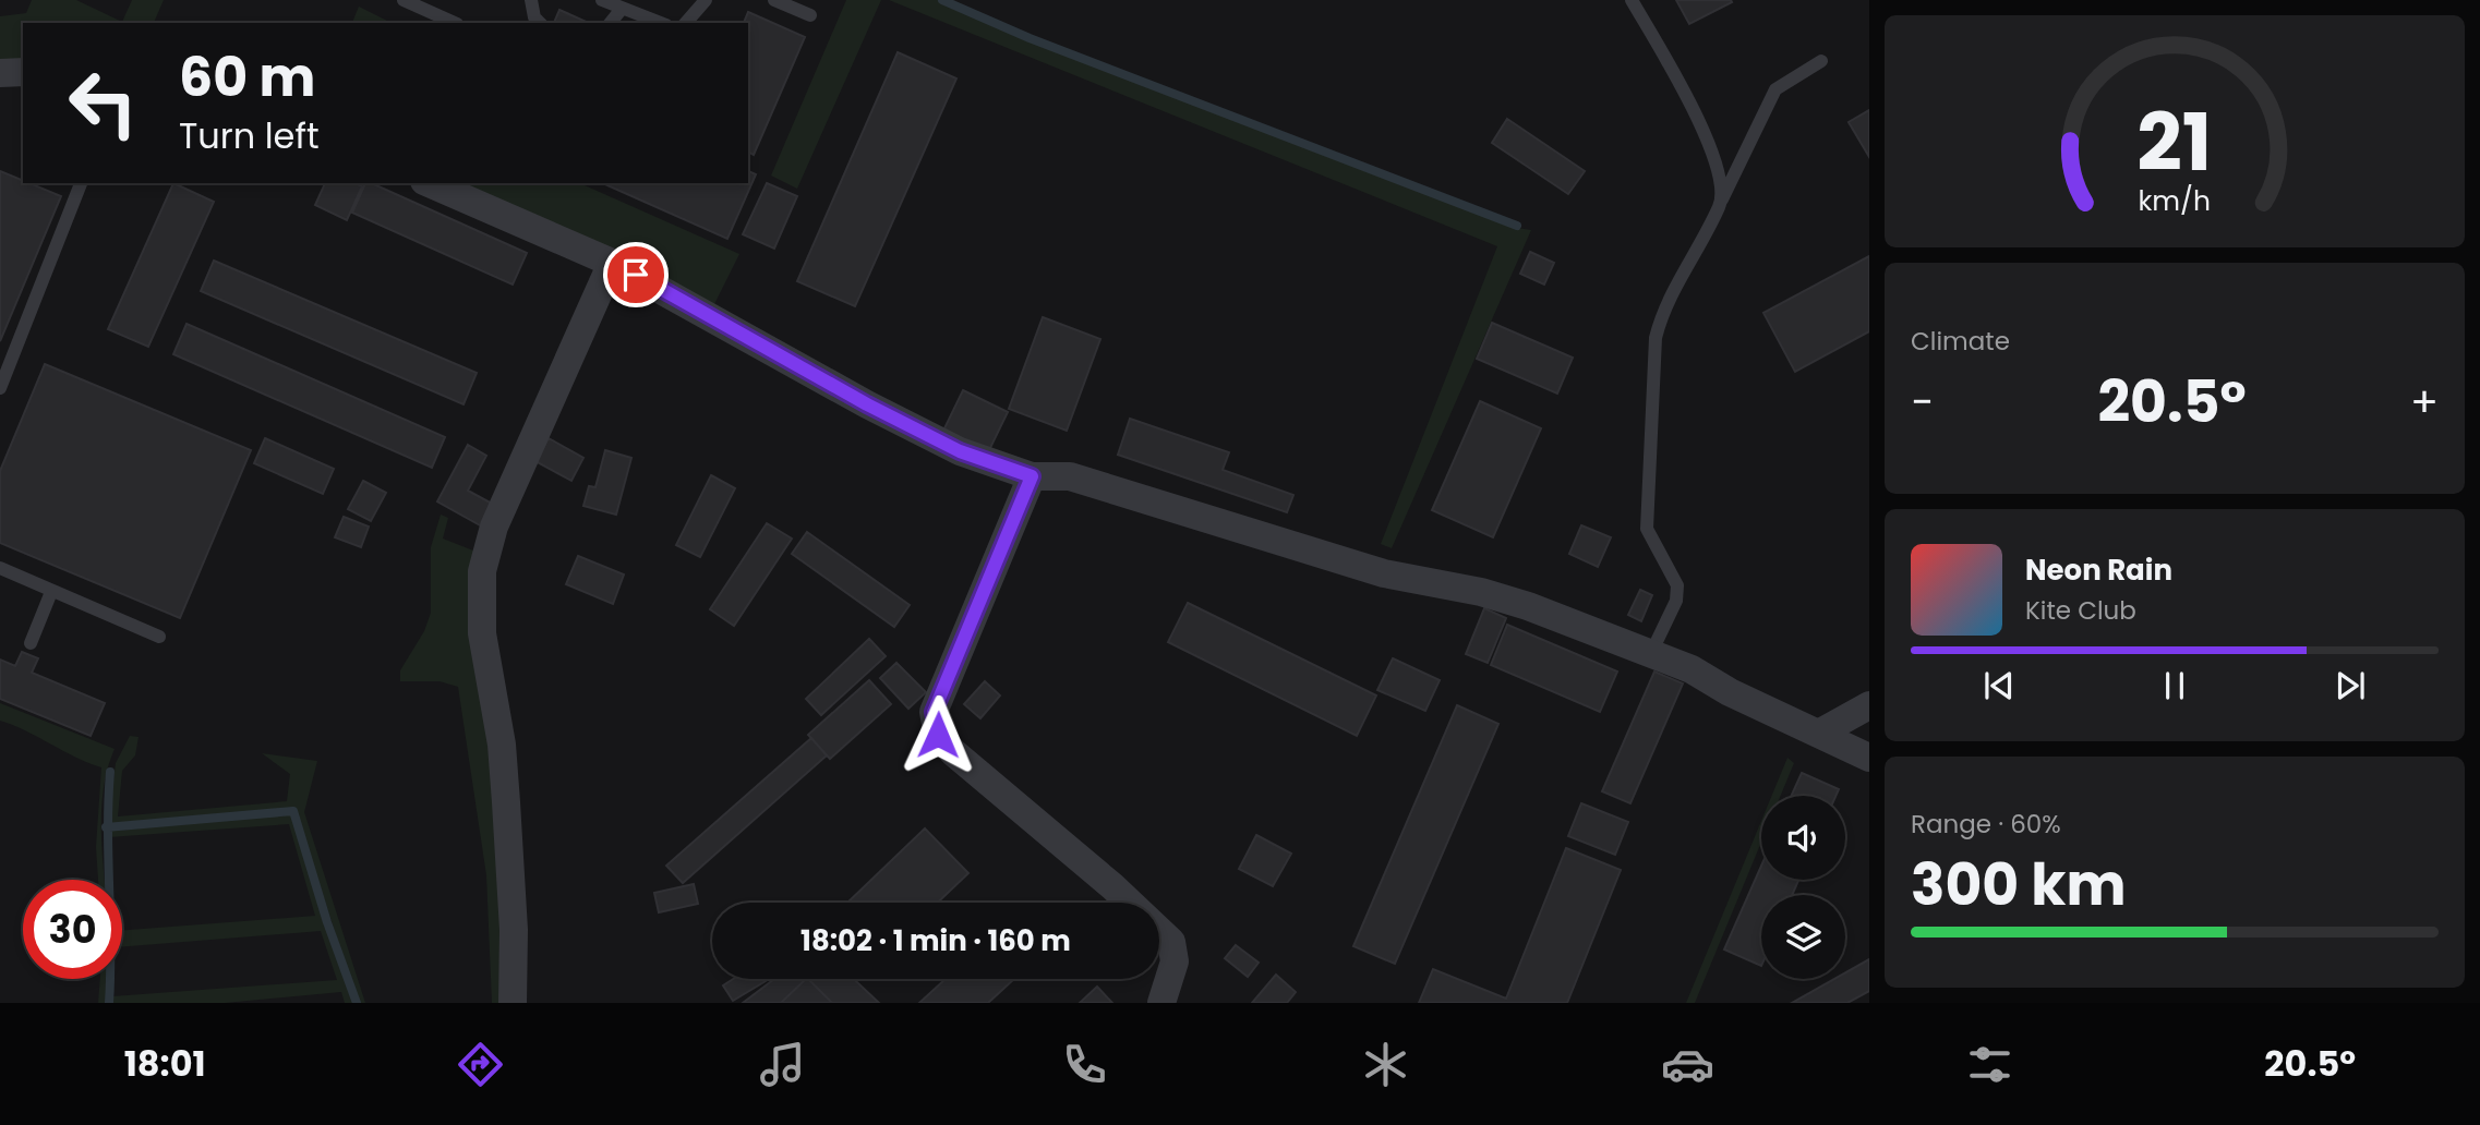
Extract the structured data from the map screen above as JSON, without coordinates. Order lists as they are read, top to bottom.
{
  "page": {
    "turn": ["60 m", "Turn left"],
    "tile": [
      "Climate",
      ["Range · 60%", "300 km"]
    ],
    "heat": ["−", "20.5°", "+"],
    "song": ["Neon Rain", "Kite Club"],
    "limit": "30",
    "trip": "18:02 · 1 min · 160 m",
    "tabs": ["18:01", "20.5°"],
    "gauge": ["21", "km/h"]
  }
}
